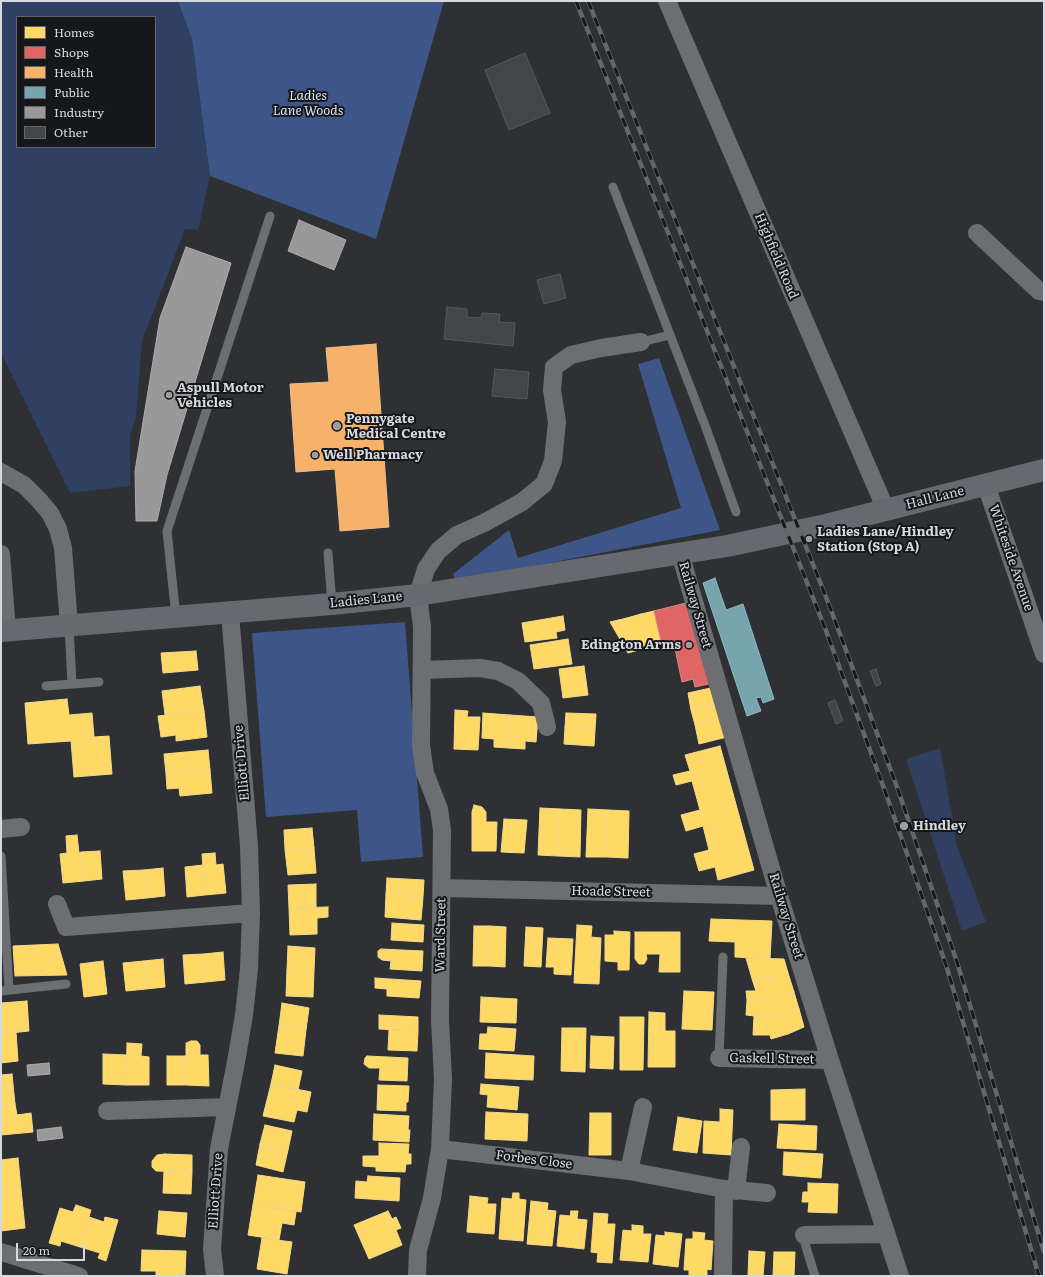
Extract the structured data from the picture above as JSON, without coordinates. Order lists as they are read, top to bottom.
{
  "streets": {
    "street": [
      "Highfield Road",
      "Hall Lane",
      "Whiteside Avenue",
      "Ladies Lane",
      "Railway Street",
      "Elliott Drive",
      "Hoade Street",
      "Ward Street",
      "Gaskell Street",
      "Forbes Close"
    ]
  },
  "crossings": [
    ["Highfield Road", "Hall Lane"],
    ["Hall Lane", "Whiteside Avenue"],
    ["Hall Lane", "Ladies Lane"],
    ["Ladies Lane", "Railway Street"],
    ["Ladies Lane", "Elliott Drive"],
    ["Ladies Lane", "Ward Street"],
    ["Railway Street", "Hoade Street"],
    ["Railway Street", "Gaskell Street"],
    ["Hoade Street", "Ward Street"],
    ["Ward Street", "Forbes Close"]
  ],
  "parks": ["Ladies Lane Woods"],
  "places": [
    "Aspull Motor Vehicles",
    "Pennygate Medical Centre",
    "Well Pharmacy",
    "Ladies Lane/Hindley Station (Stop A)",
    "Edington Arms",
    "Hindley"
  ],
  "legend": [
    "Homes",
    "Shops",
    "Health",
    "Public",
    "Industry",
    "Other"
  ],
  "scale_bar": "20 m"
}
